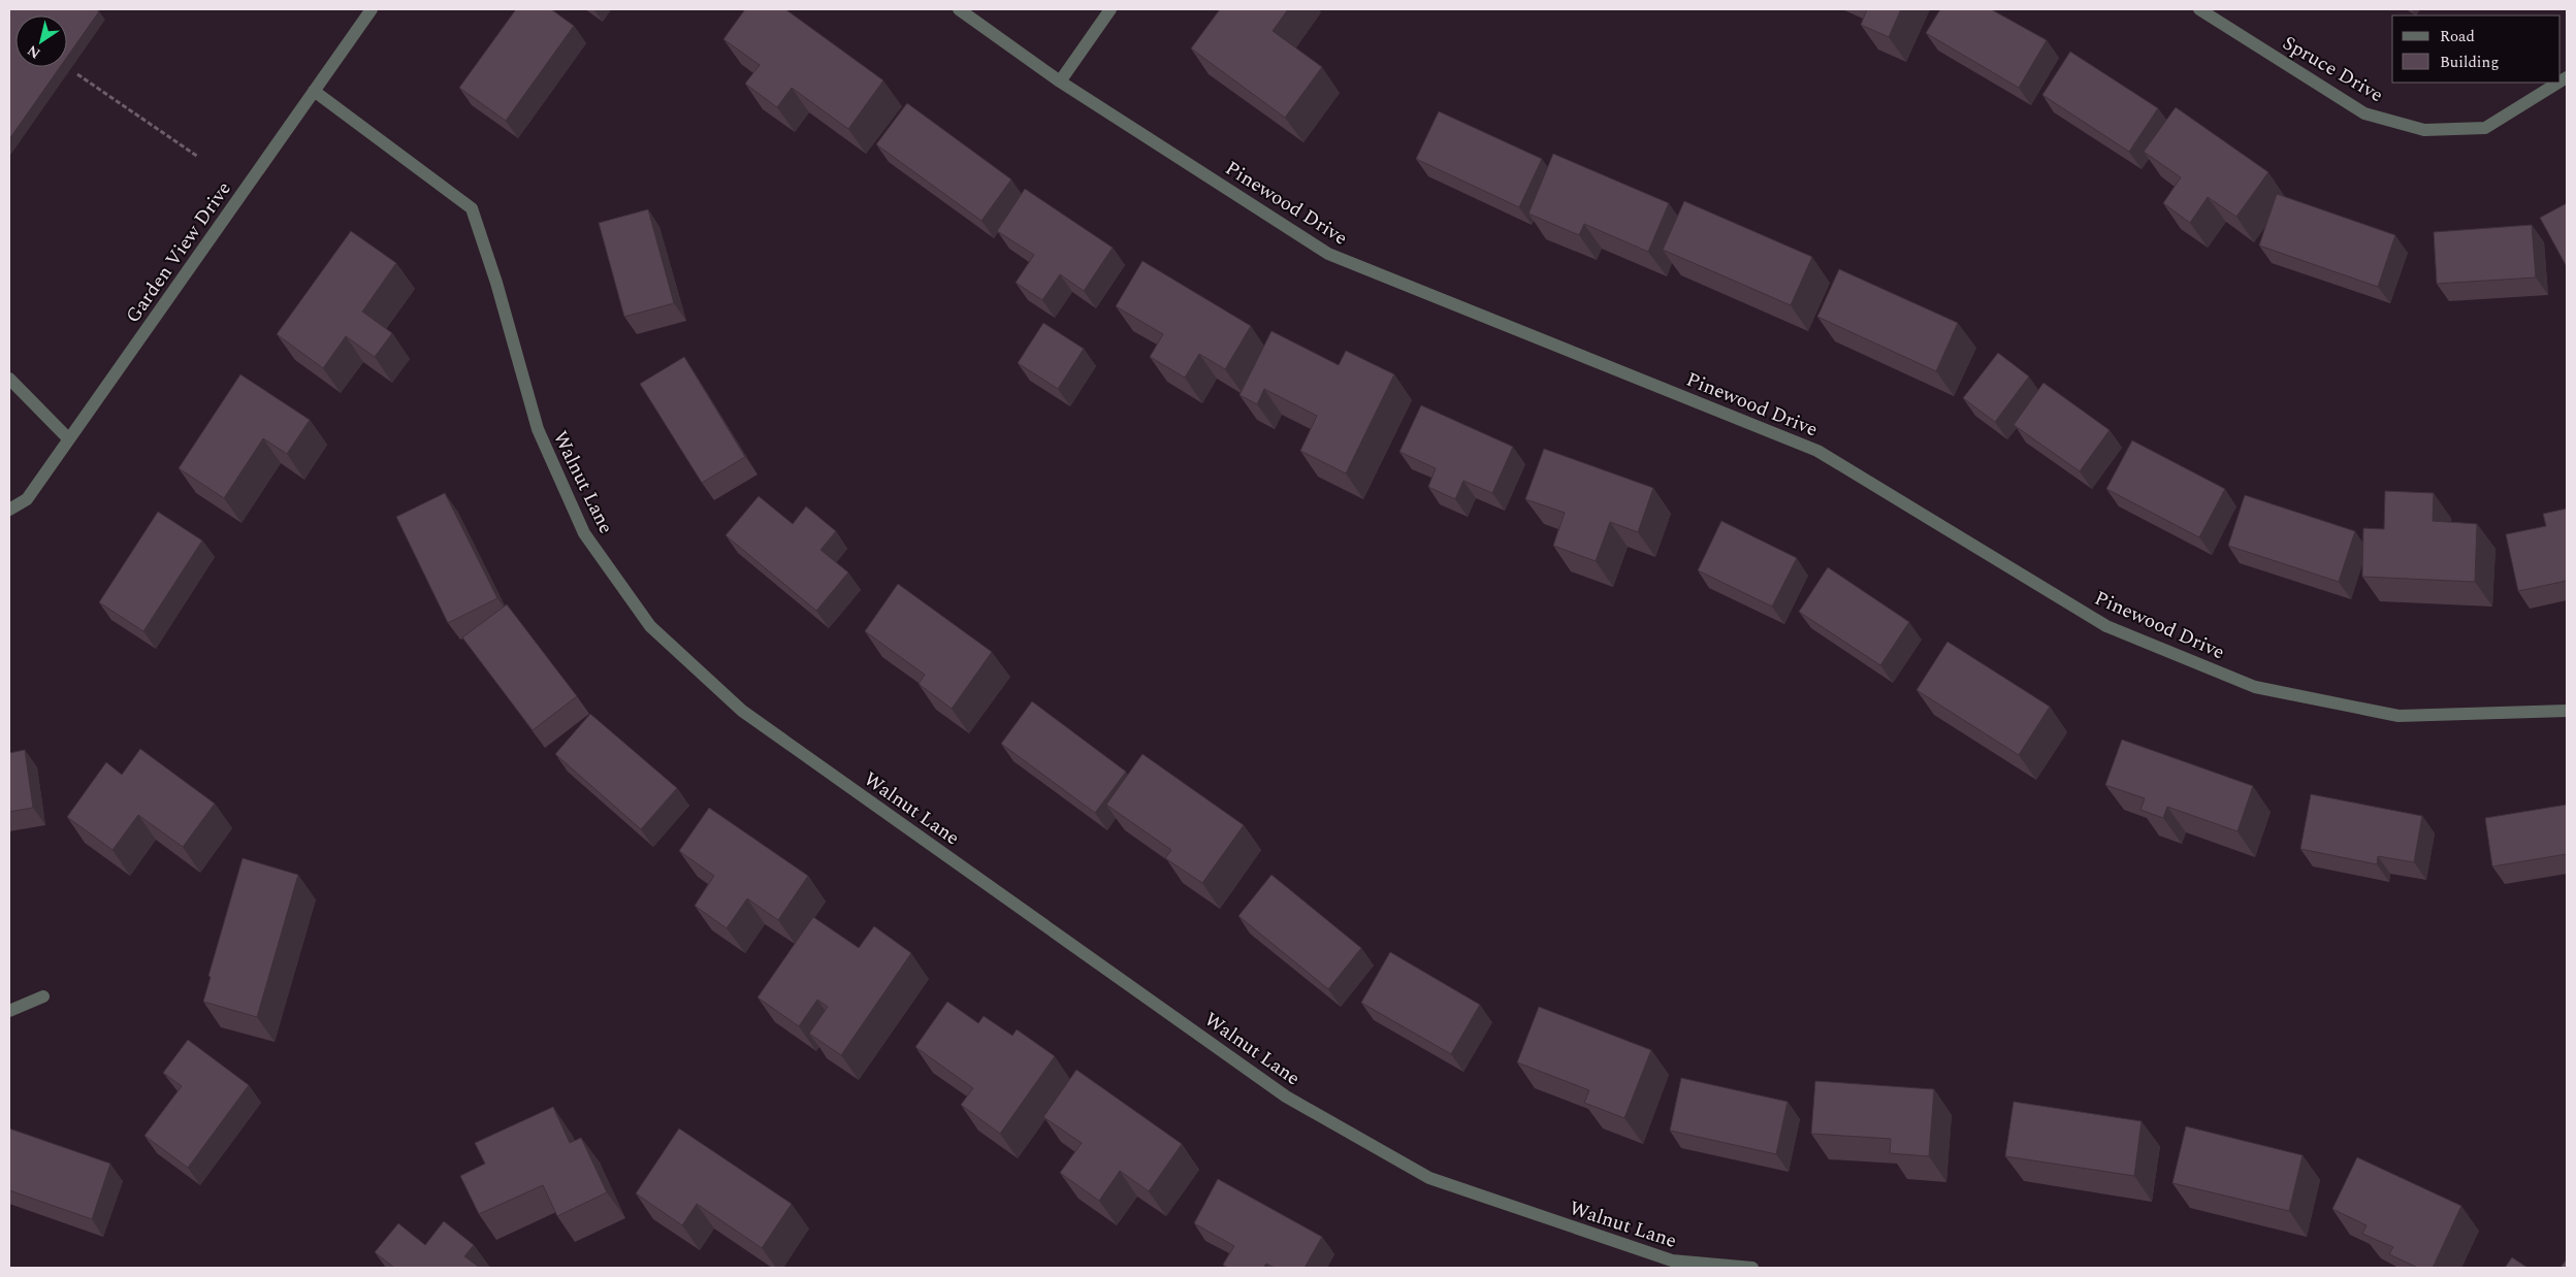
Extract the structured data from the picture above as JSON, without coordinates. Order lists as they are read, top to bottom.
{
  "streets": {
    "street": [
      "Spruce Drive",
      "Pinewood Drive",
      "Garden View Drive",
      "Walnut Lane"
    ]
  },
  "crossings": [
    ["Garden View Drive", "Walnut Lane"]
  ],
  "legend": ["Road", "Building"],
  "north": "bottom left"
}
